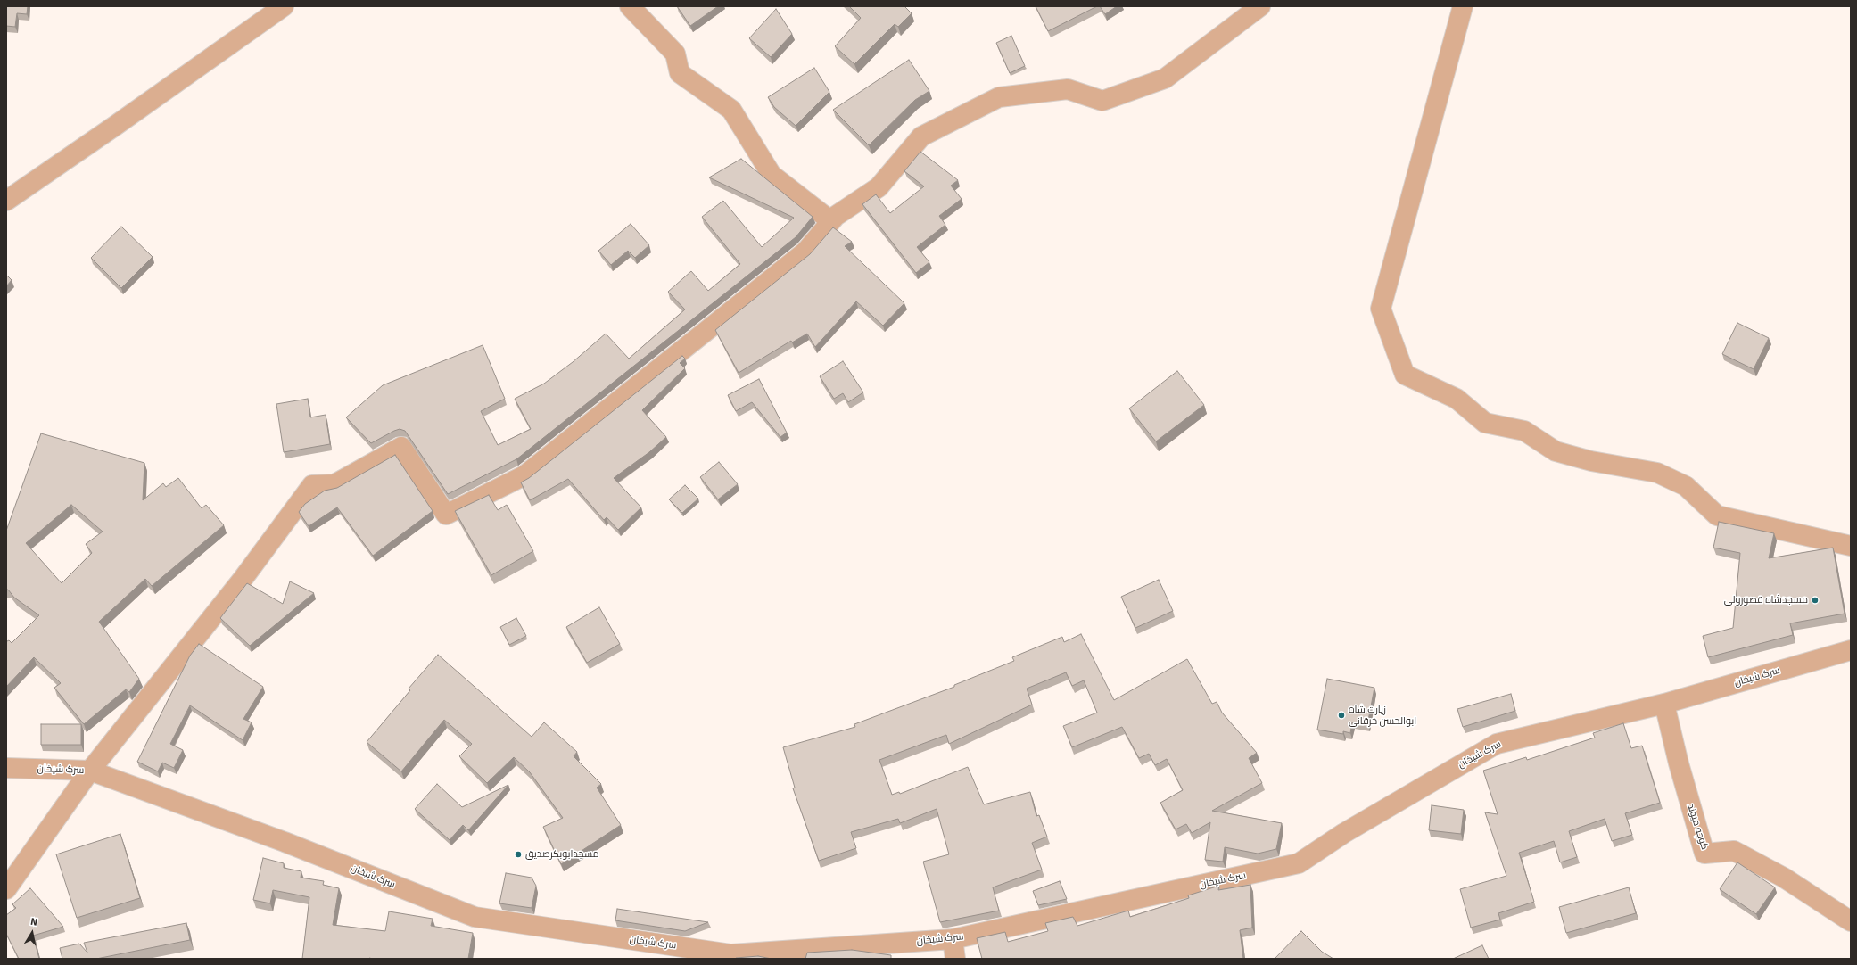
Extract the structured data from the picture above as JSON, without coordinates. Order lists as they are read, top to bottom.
{
  "streets": {
    "street": ["سرک شیخان", "کوچه میوند"]
  },
  "crossings": [
    ["سرک شیخان", "کوچه میوند"]
  ],
  "places": ["مسجدشاه قصورولی", "زیارت شاه ابوالحسن خرقانی", "مسجدابوبکرصدیق"],
  "north": "top"
}
